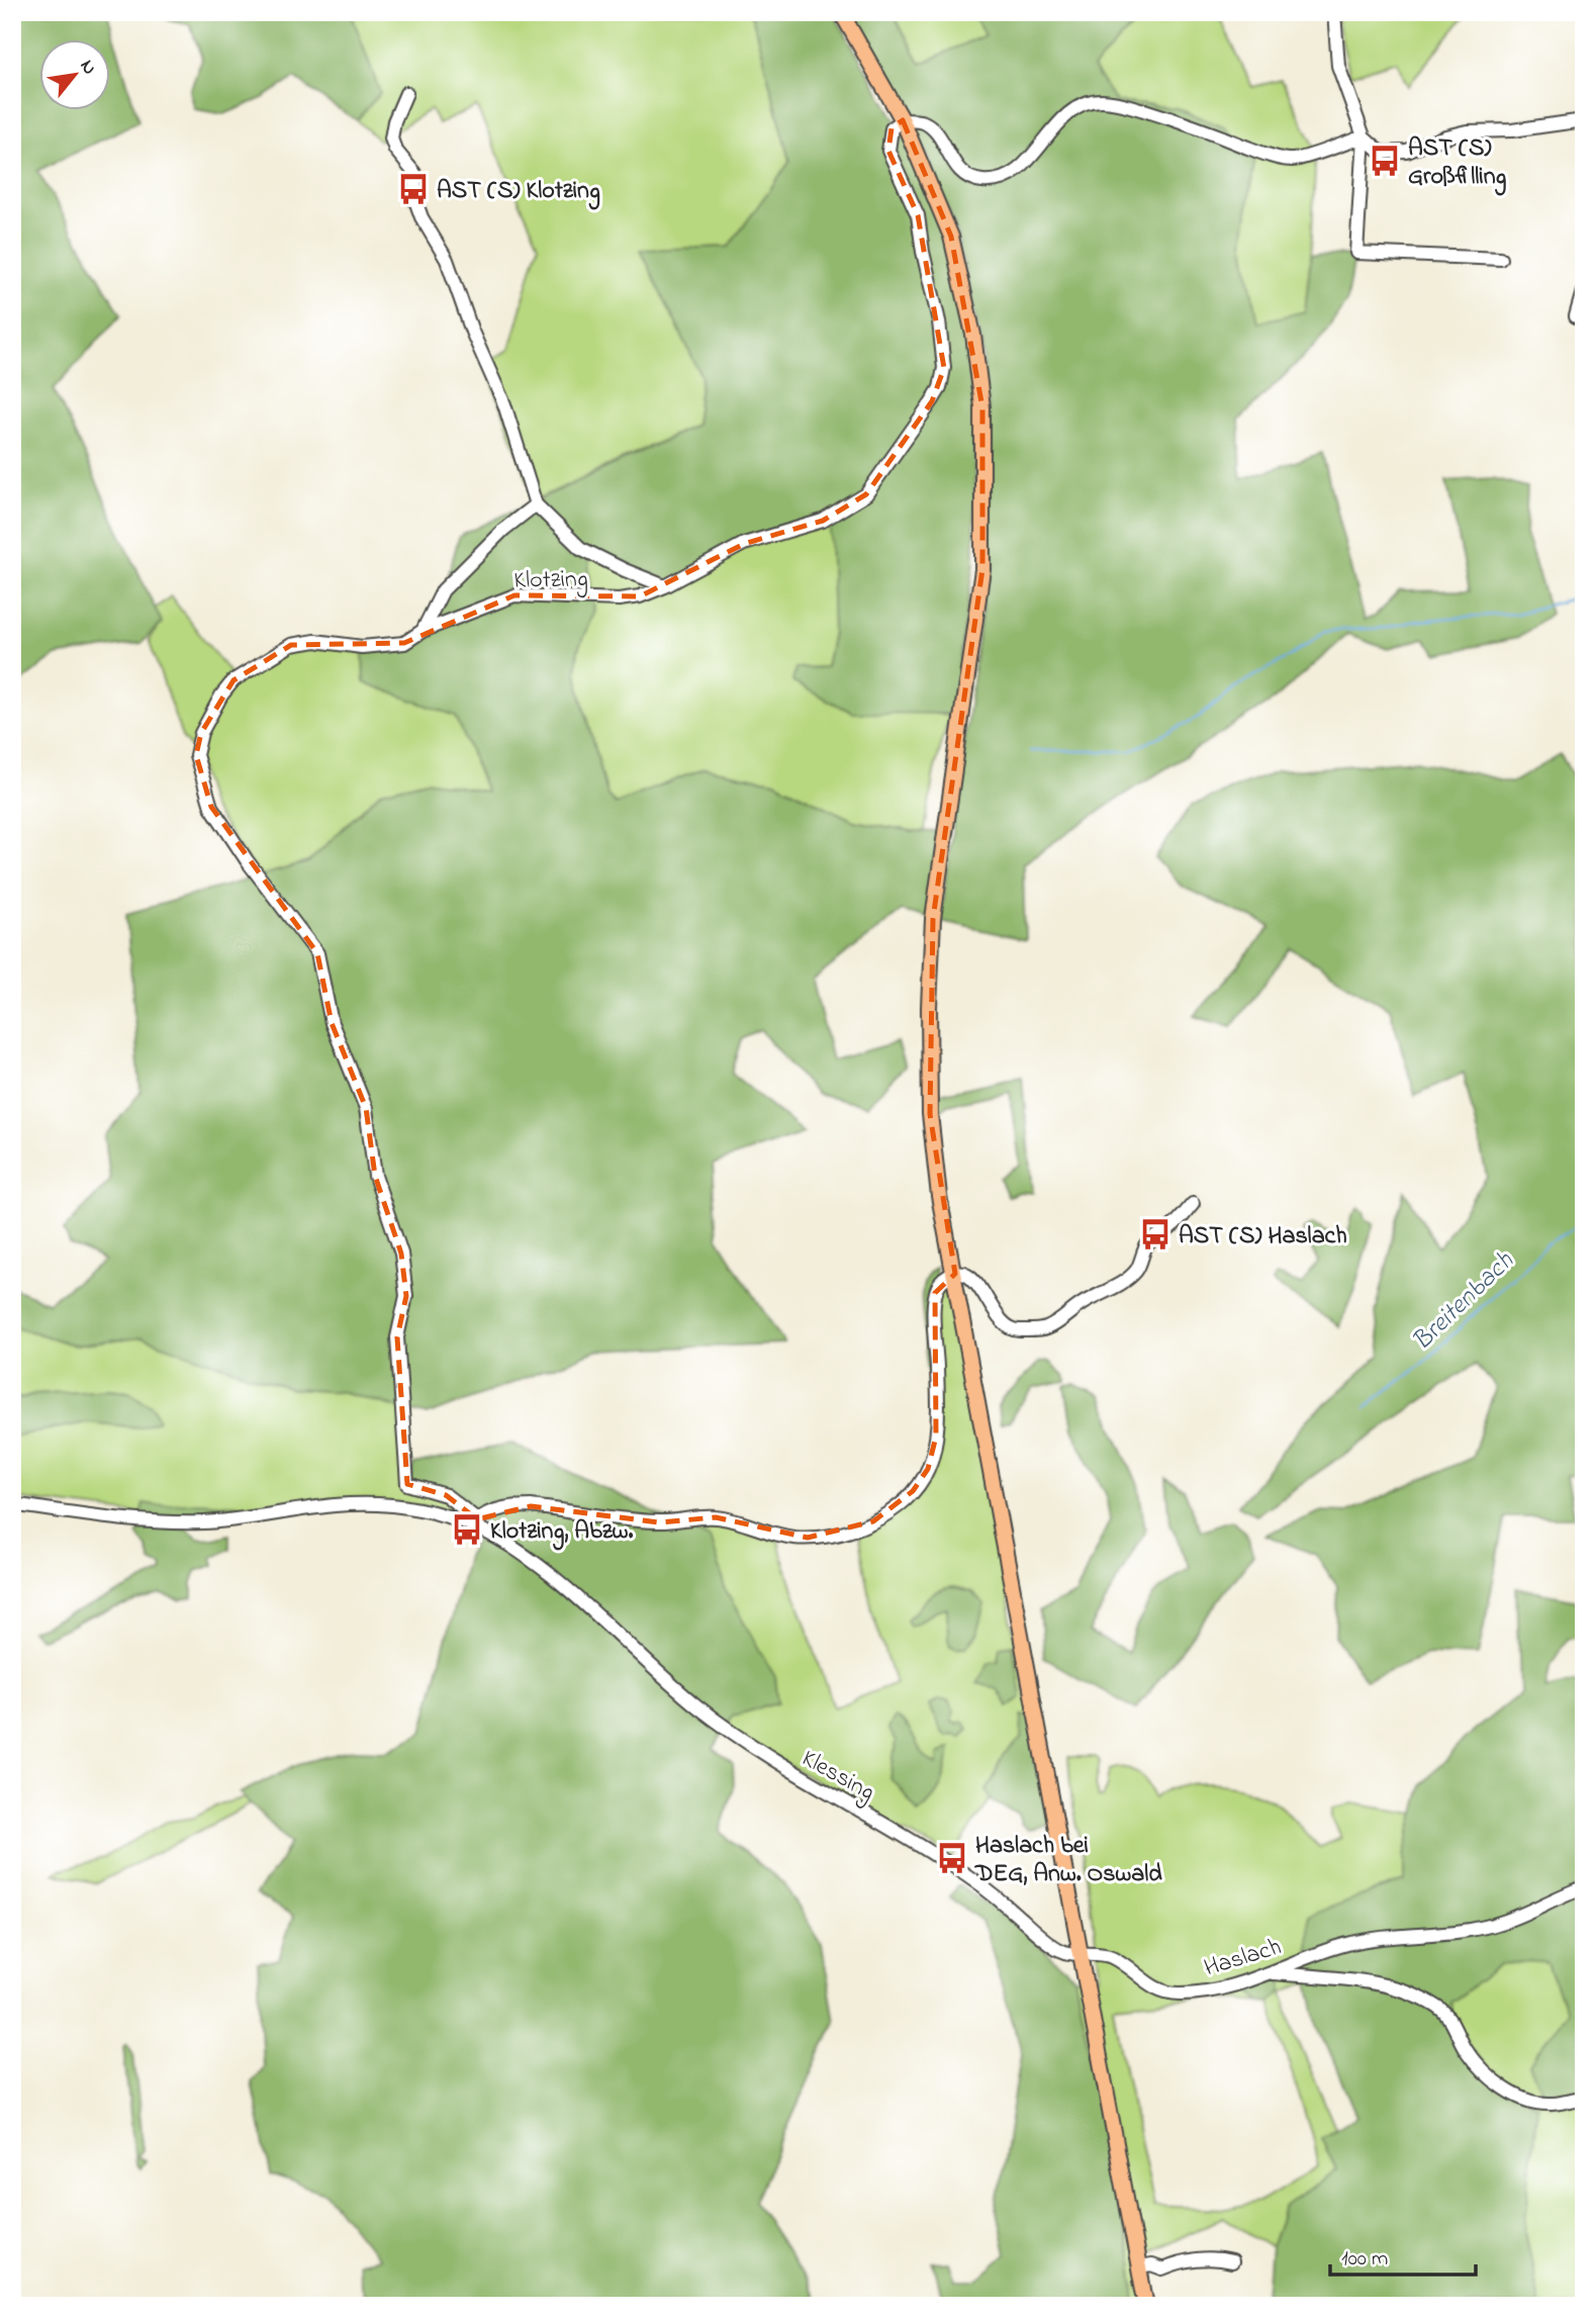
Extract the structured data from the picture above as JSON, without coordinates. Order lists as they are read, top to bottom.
{
  "streets": {
    "street": ["Klotzing", "Klessing", "Haslach"]
  },
  "crossings": [
    ["Klessing", "Haslach"]
  ],
  "water": ["Breitenbach"],
  "places": {
    "bus stop": [
      "AST (S) Großfilling",
      "AST (S) Klotzing",
      "AST (S) Haslach",
      "Klotzing, Abzw.",
      "Haslach bei DEG, Anw. Oswald"
    ]
  },
  "scale_bar": "100 m",
  "north": "top right"
}
